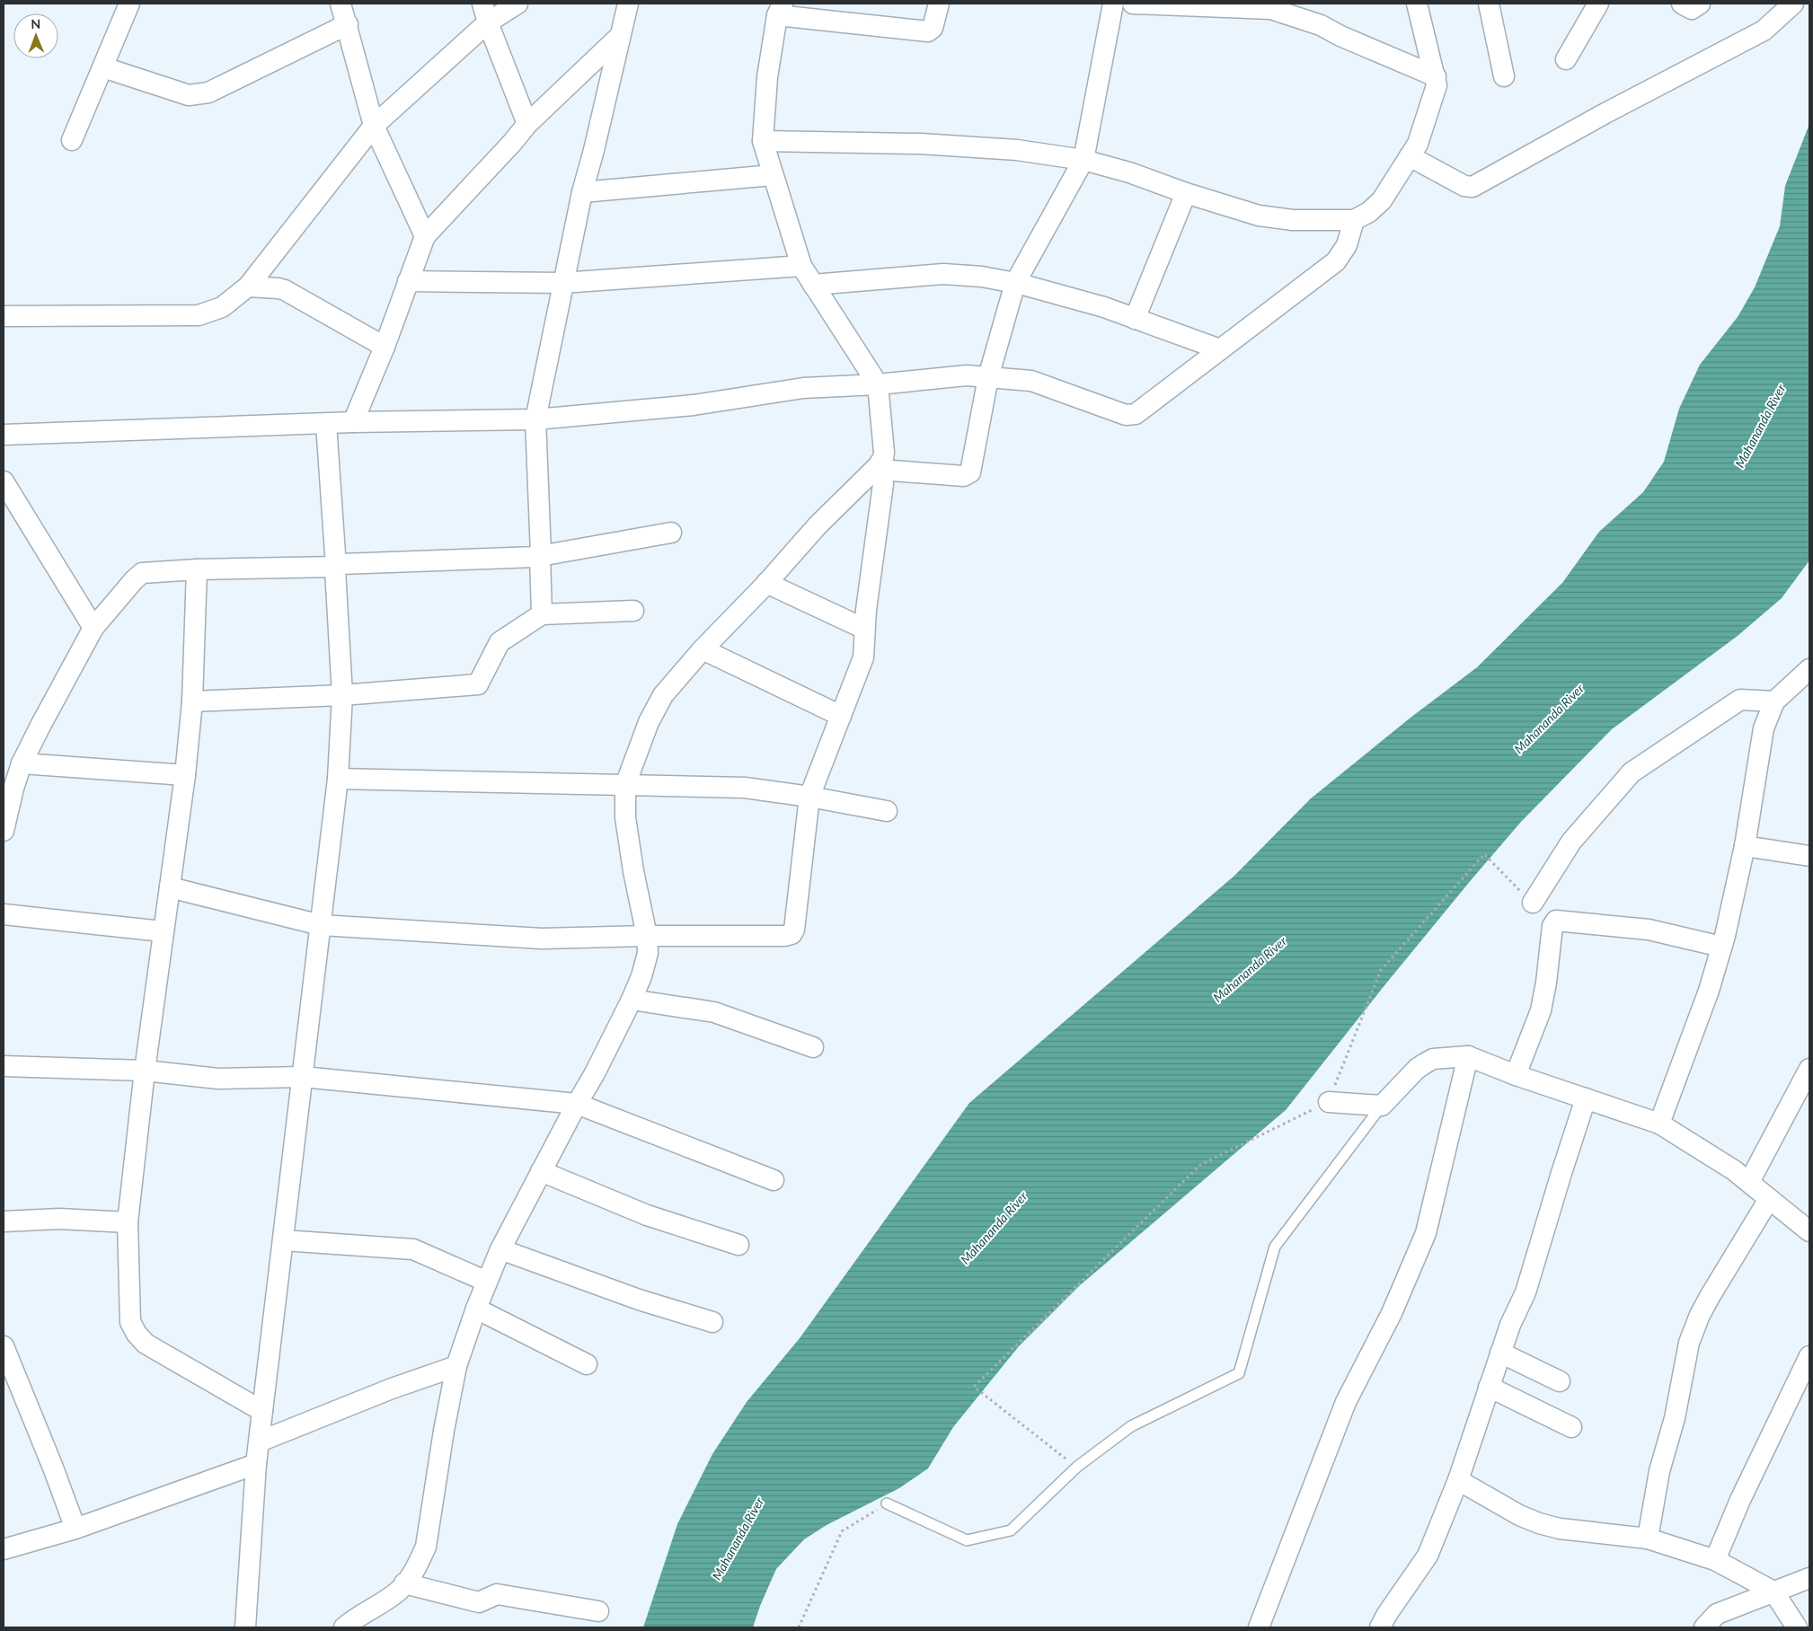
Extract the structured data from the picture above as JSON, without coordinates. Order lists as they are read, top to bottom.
{
  "water": ["Mahananda River"],
  "north": "top"
}
